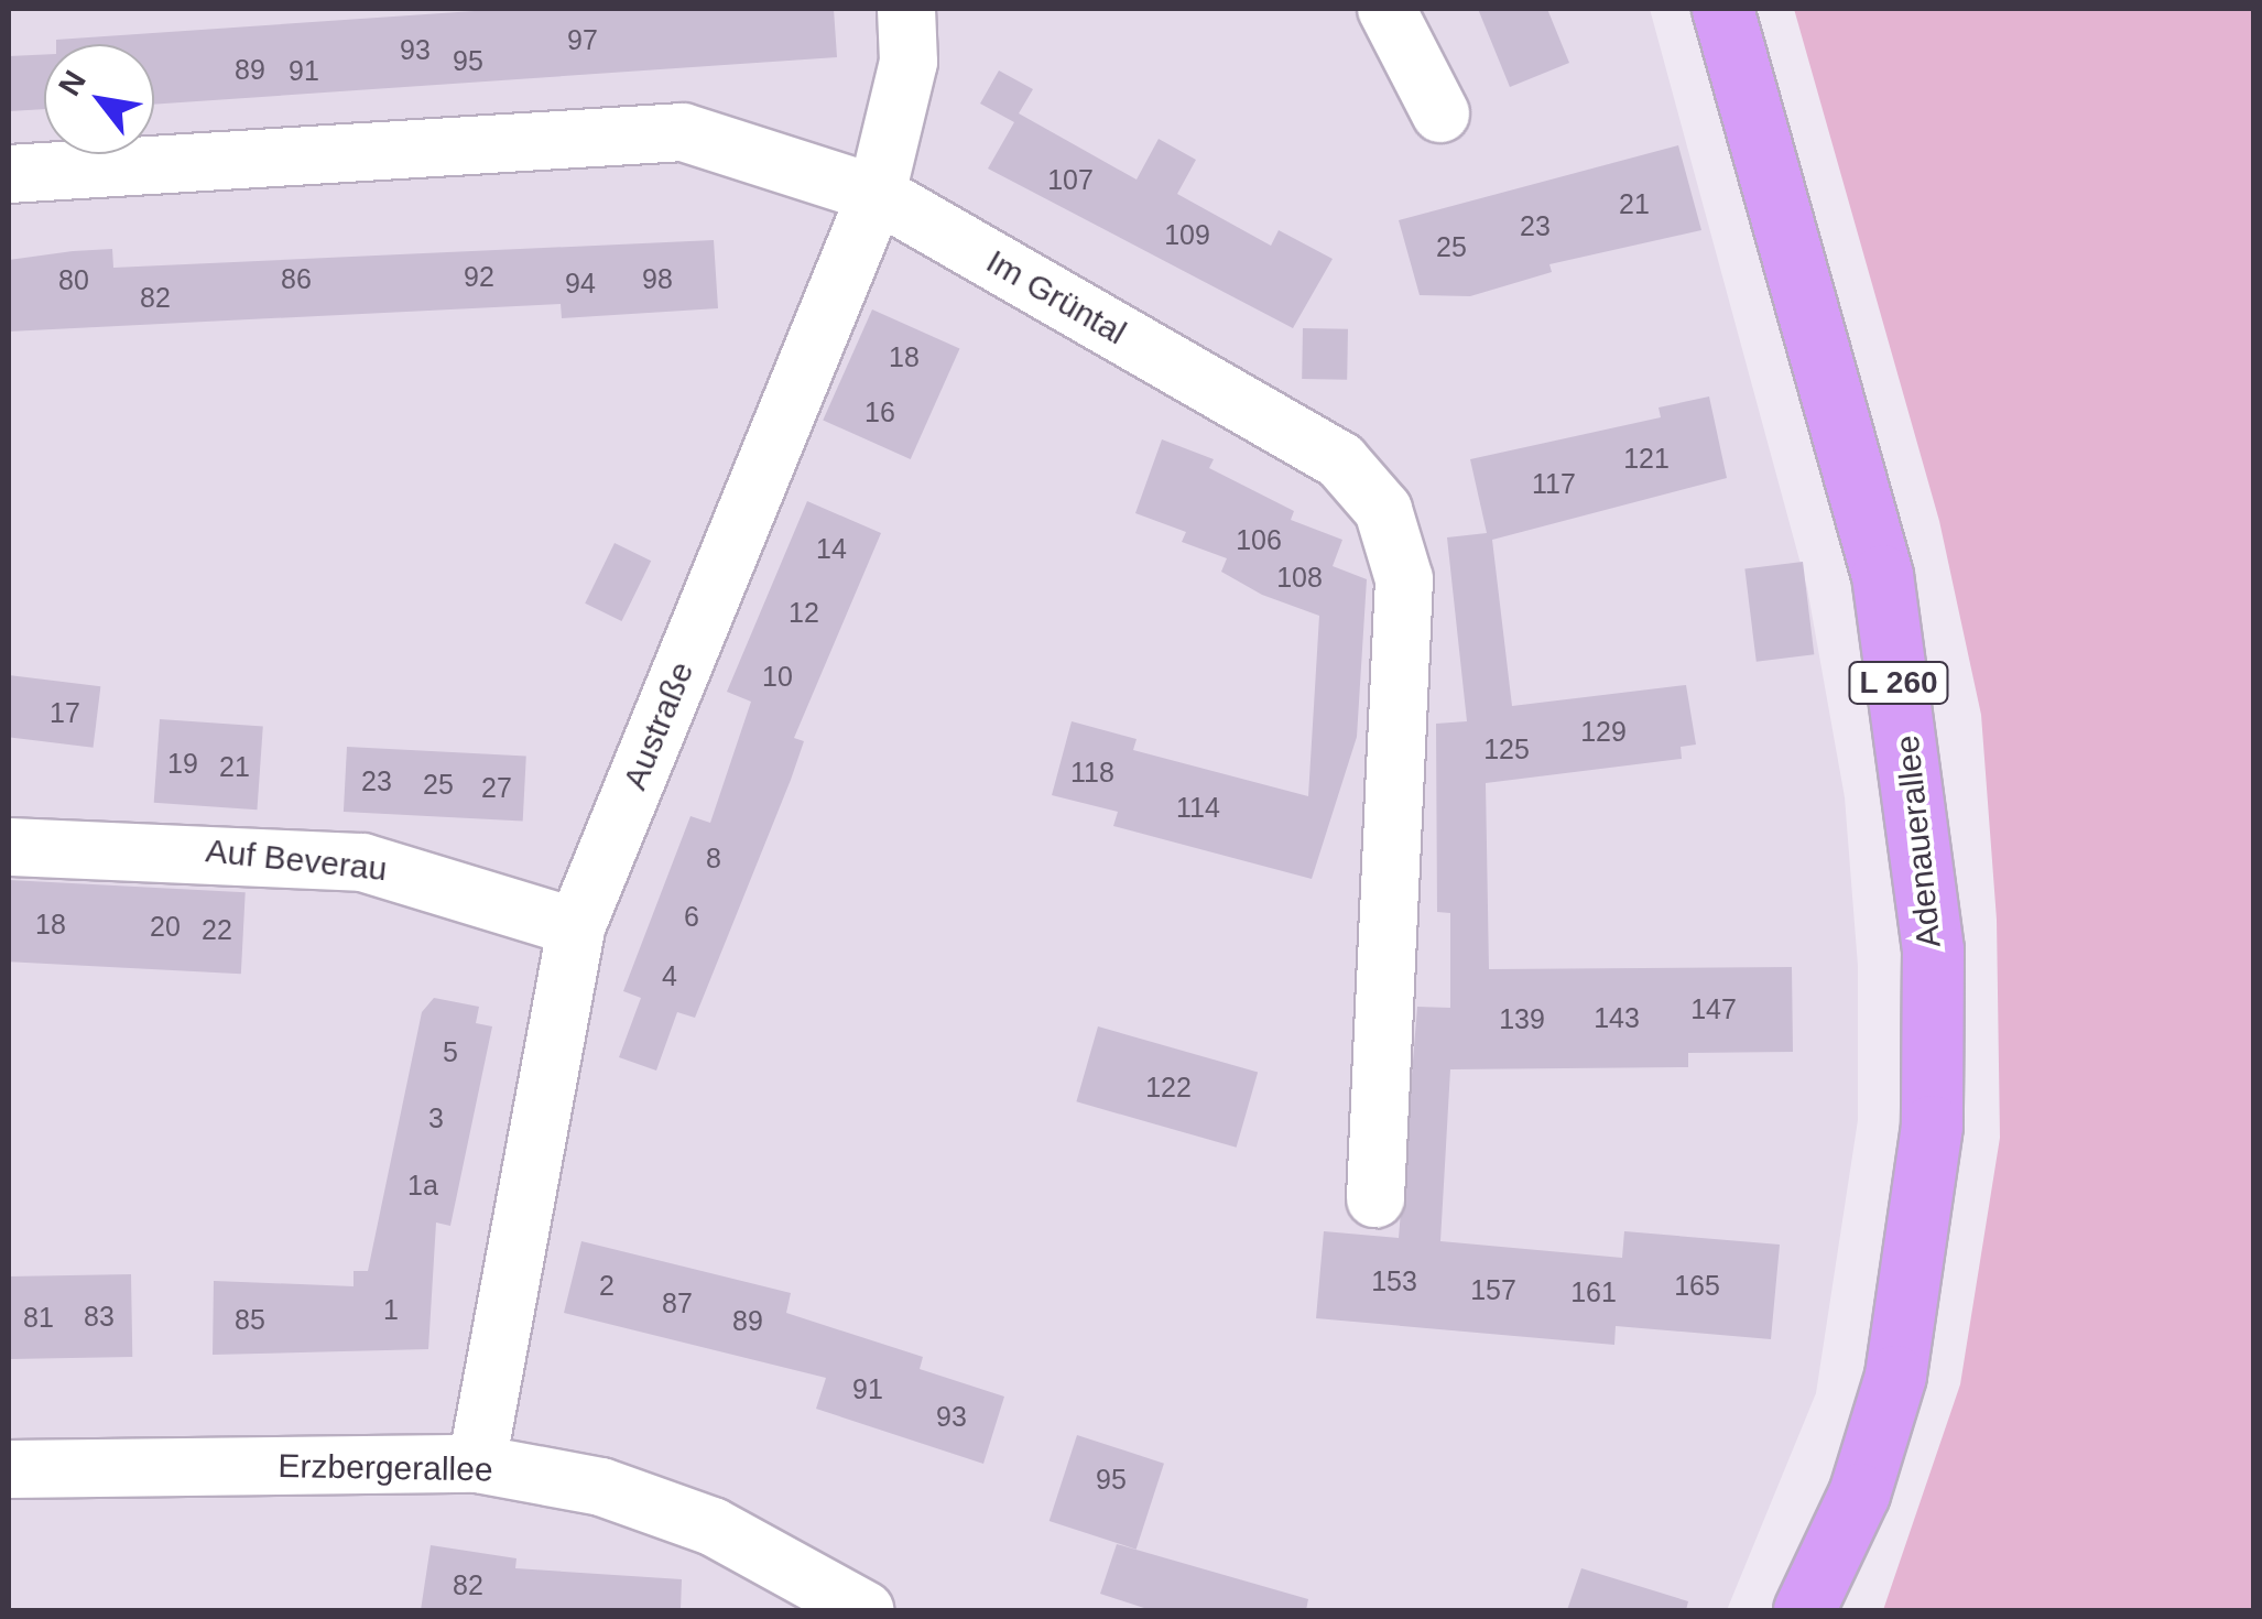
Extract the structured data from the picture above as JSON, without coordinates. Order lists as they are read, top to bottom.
{
  "streets": {
    "main road": ["L 260", "Adenauerallee"],
    "street": [
      "Im Grüntal",
      "Austraße",
      "Auf Beverau",
      "Erzbergerallee"
    ]
  },
  "crossings": [
    ["Im Grüntal", "Austraße"],
    ["Austraße", "Auf Beverau"],
    ["Austraße", "Erzbergerallee"]
  ],
  "house_numbers": [
    "97",
    "93",
    "95",
    "89",
    "91",
    "107",
    "21",
    "23",
    "109",
    "25",
    "92",
    "86",
    "98",
    "80",
    "94",
    "82",
    "18",
    "16",
    "121",
    "117",
    "106",
    "14",
    "108",
    "12",
    "10",
    "17",
    "129",
    "125",
    "19",
    "21",
    "118",
    "23",
    "25",
    "27",
    "114",
    "8",
    "6",
    "18",
    "20",
    "22",
    "4",
    "147",
    "143",
    "139",
    "5",
    "122",
    "3",
    "1a",
    "153",
    "2",
    "165",
    "157",
    "161",
    "87",
    "1",
    "83",
    "81",
    "85",
    "89",
    "91",
    "93",
    "95",
    "82"
  ],
  "north": "top left"
}
